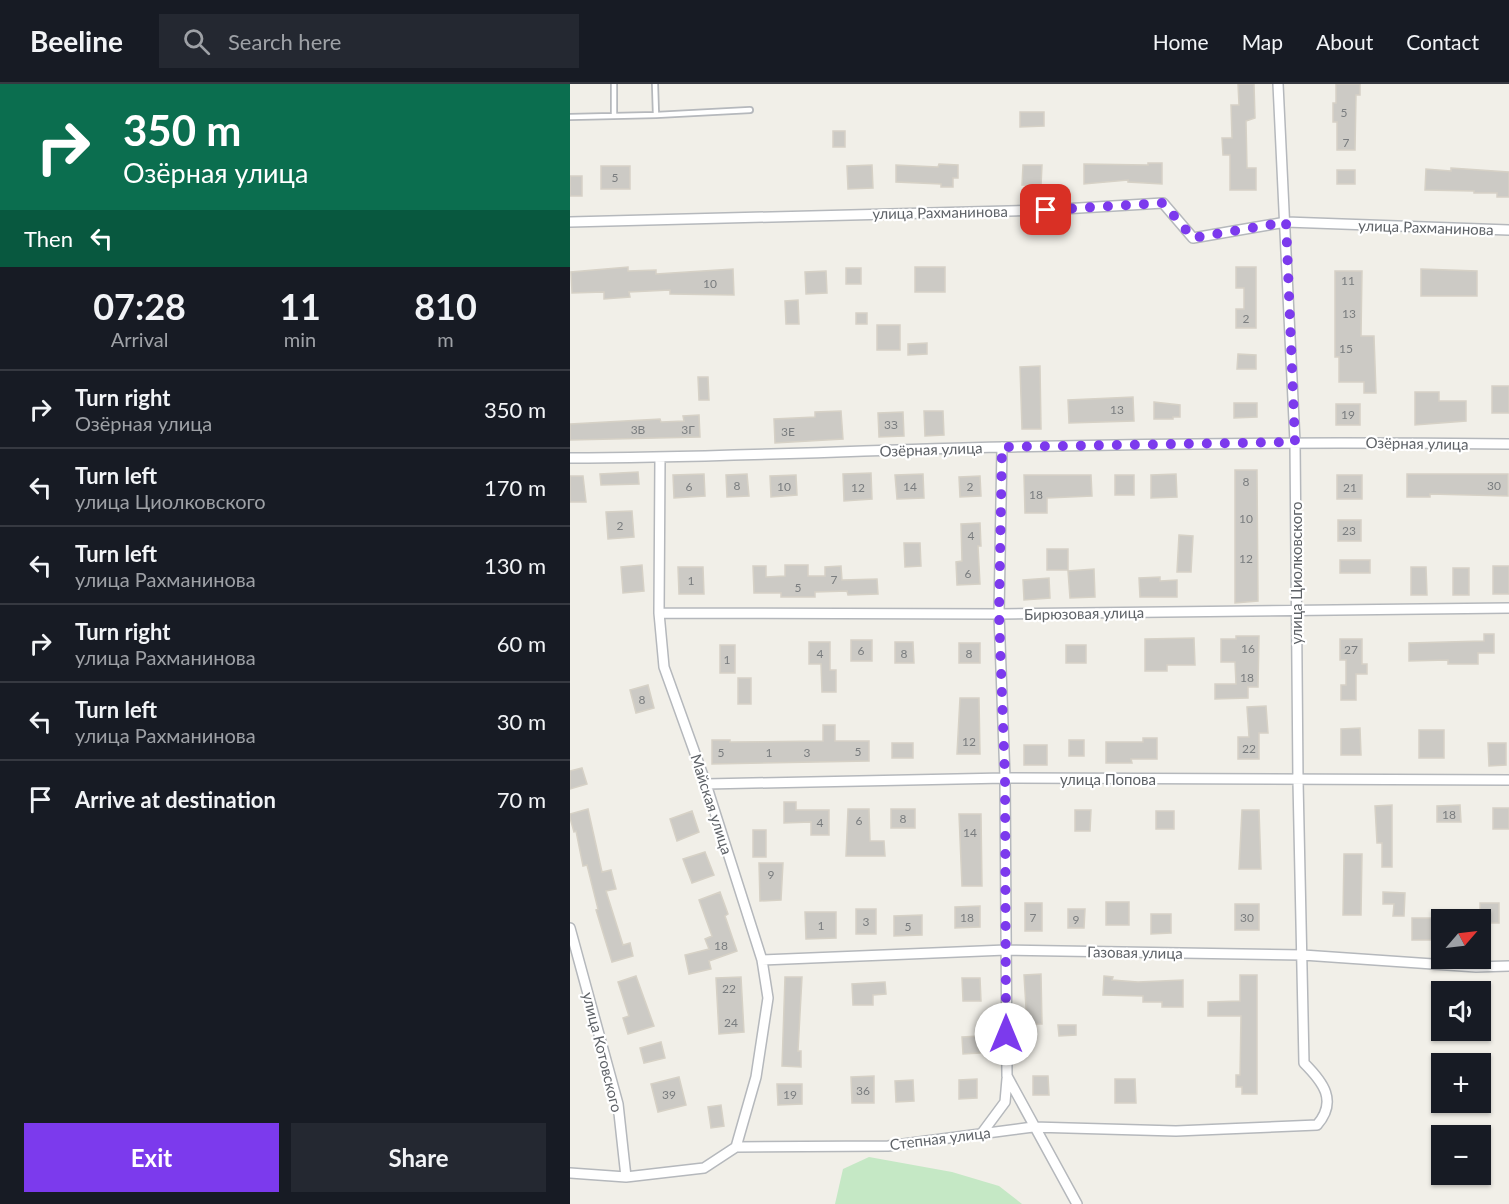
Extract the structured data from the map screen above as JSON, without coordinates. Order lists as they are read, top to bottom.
{
  "streets": {
    "street": [
      "улица Рахманинова",
      "Озёрная улица",
      "улица Циолковского",
      "Бирюзовая улица",
      "улица Попова",
      "Майская улица",
      "Газовая улица",
      "улица Котовского",
      "Степная улица"
    ]
  },
  "crossings": [
    ["улица Рахманинова", "улица Циолковского"],
    ["Озёрная улица", "улица Циолковского"],
    ["Озёрная улица", "Майская улица"],
    ["улица Циолковского", "Бирюзовая улица"],
    ["улица Циолковского", "улица Попова"],
    ["улица Циолковского", "Газовая улица"],
    ["улица Циолковского", "Степная улица"],
    ["Бирюзовая улица", "Майская улица"],
    ["улица Попова", "Майская улица"],
    ["Майская улица", "Газовая улица"],
    ["Майская улица", "Степная улица"]
  ],
  "house_numbers": [
    "5",
    "7",
    "5",
    "11",
    "10",
    "13",
    "2",
    "15",
    "13",
    "19",
    "3З",
    "3В",
    "3Г",
    "3Е",
    "8",
    "8",
    "30",
    "6",
    "10",
    "14",
    "2",
    "12",
    "21",
    "18",
    "10",
    "2",
    "23",
    "4",
    "12",
    "6",
    "7",
    "1",
    "5",
    "16",
    "27",
    "6",
    "4",
    "8",
    "8",
    "1",
    "18",
    "8",
    "12",
    "22",
    "5",
    "5",
    "1",
    "3",
    "18",
    "8",
    "6",
    "4",
    "14",
    "9",
    "18",
    "7",
    "30",
    "9",
    "3",
    "1",
    "5",
    "18",
    "22",
    "24",
    "36",
    "39",
    "19"
  ],
  "north": "top right",
  "page": {
    "header": "Beeline",
    "search": "Search here",
    "nav": [
      "Home",
      "Map",
      "About",
      "Contact"
    ],
    "turn": ["350 m", "Озёрная улица"],
    "then": "Then",
    "eta": [
      "07:28",
      "Arrival",
      "11",
      "min",
      "810",
      "m"
    ],
    "list": [
      {
        "name": "Turn right",
        "note": "Озёрная улица",
        "value": "350 m"
      },
      {
        "name": "Turn left",
        "note": "улица Циолковского",
        "value": "170 m"
      },
      {
        "name": "Turn left",
        "note": "улица Рахманинова",
        "value": "130 m"
      },
      {
        "name": "Turn right",
        "note": "улица Рахманинова",
        "value": "60 m"
      },
      {
        "name": "Turn left",
        "note": "улица Рахманинова",
        "value": "30 m"
      },
      {
        "name": "Arrive at destination",
        "value": "70 m"
      }
    ],
    "map_buttons": ["+", "−"],
    "buttons": ["Exit", "Share"]
  }
}
